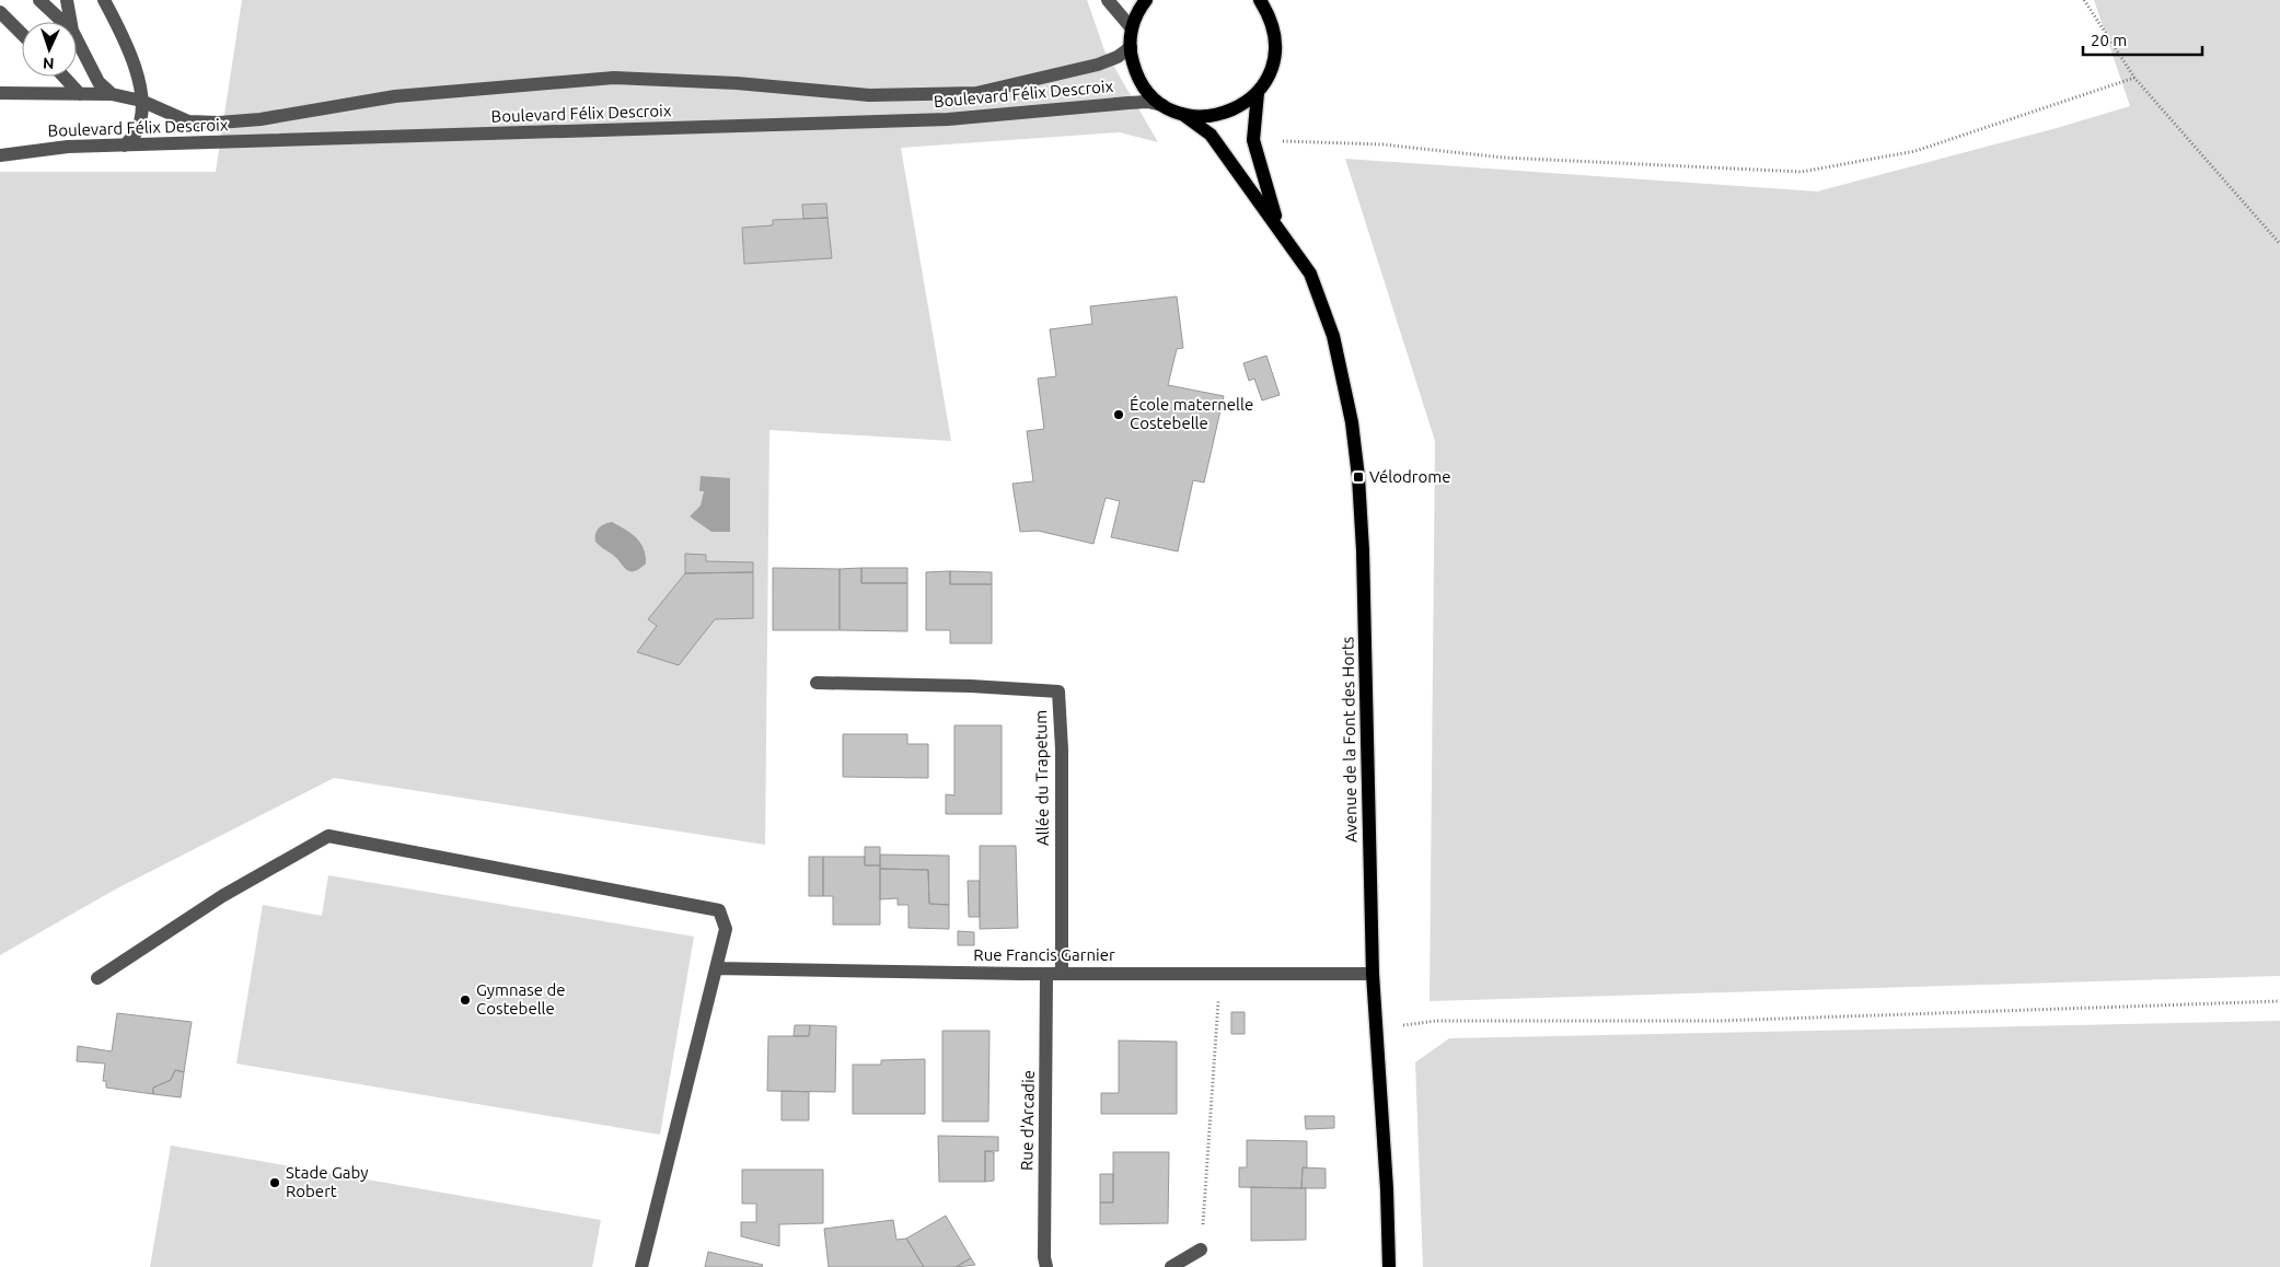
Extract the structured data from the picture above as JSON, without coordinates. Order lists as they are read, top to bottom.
{
  "streets": {
    "main road": ["Avenue de la Font des Horts"],
    "street": [
      "Boulevard Félix Descroix",
      "Allée du Trapetum",
      "Rue Francis Garnier",
      "Rue d'Arcadie"
    ]
  },
  "crossings": [
    ["Avenue de la Font des Horts", "Rue Francis Garnier"],
    ["Allée du Trapetum", "Rue Francis Garnier"],
    ["Rue Francis Garnier", "Rue d'Arcadie"]
  ],
  "places": {
    "other": ["École maternelle Costebelle", "Gymnase de Costebelle", "Stade Gaby Robert"],
    "transit": ["Vélodrome"]
  },
  "scale_bar": "20 m",
  "north": "bottom"
}
